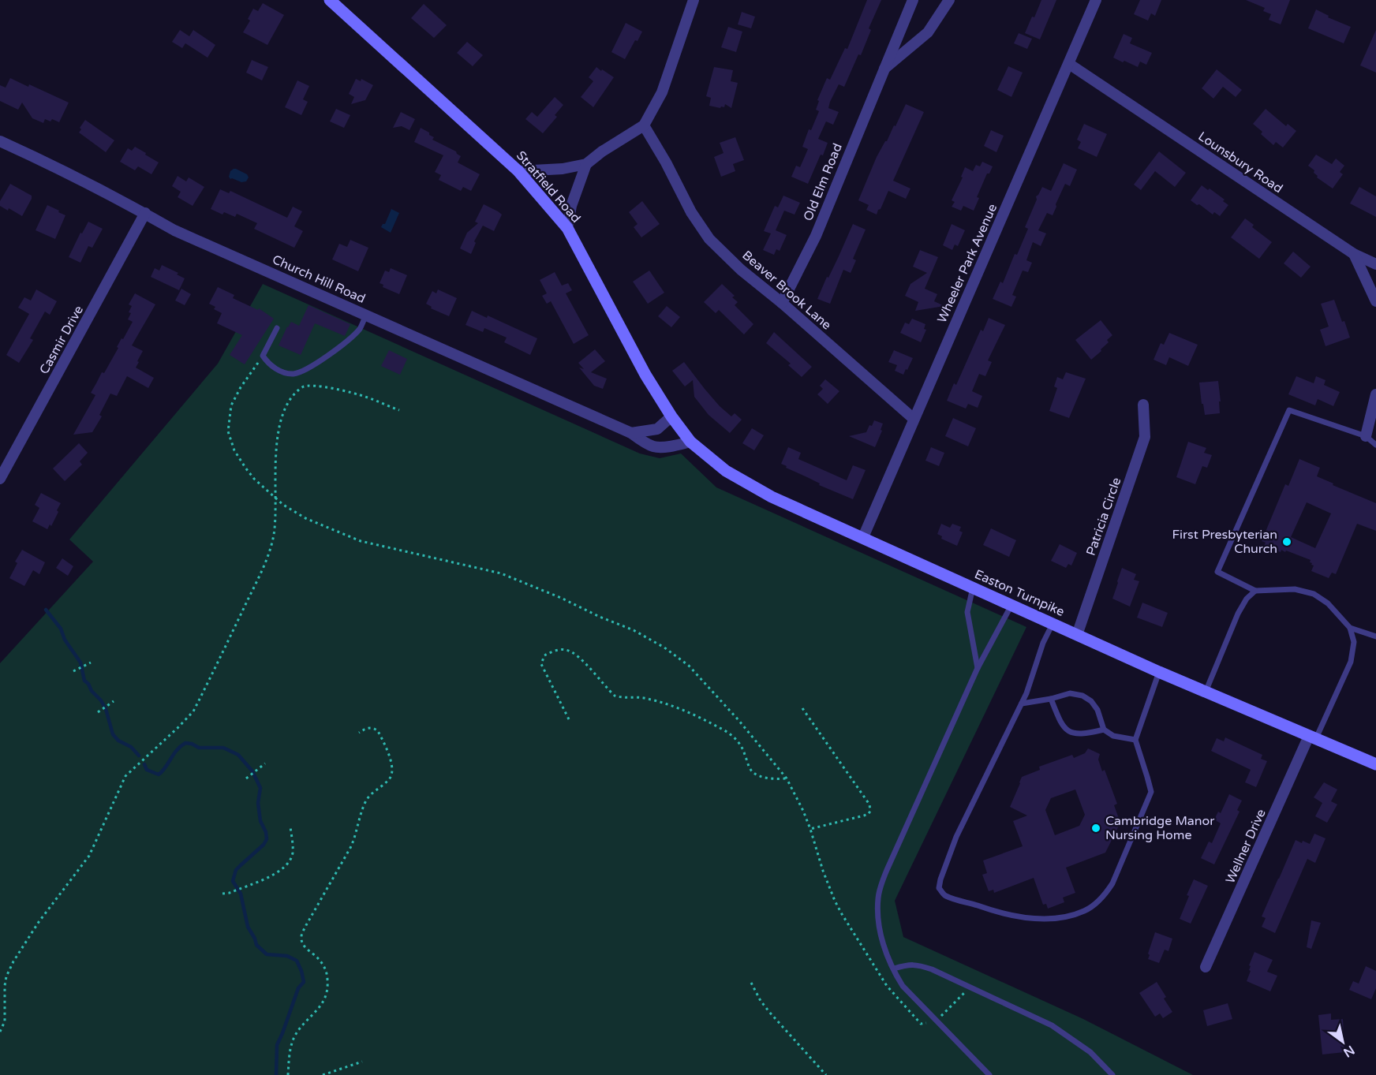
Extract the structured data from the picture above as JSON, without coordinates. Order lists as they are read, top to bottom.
{
  "streets": {
    "main road": ["Stratfield Road", "Easton Turnpike"],
    "street": [
      "Lounsbury Road",
      "Old Elm Road",
      "Wheeler Park Avenue",
      "Church Hill Road",
      "Beaver Brook Lane",
      "Casmir Drive",
      "Patricia Circle",
      "Wellner Drive"
    ]
  },
  "crossings": [
    ["Lounsbury Road", "Wheeler Park Avenue"],
    ["Old Elm Road", "Beaver Brook Lane"],
    ["Stratfield Road", "Easton Turnpike"],
    ["Wheeler Park Avenue", "Beaver Brook Lane"],
    ["Wheeler Park Avenue", "Easton Turnpike"],
    ["Church Hill Road", "Casmir Drive"],
    ["Church Hill Road", "Easton Turnpike"],
    ["Patricia Circle", "Easton Turnpike"],
    ["Easton Turnpike", "Wellner Drive"]
  ],
  "places": ["First Presbyterian Church", "Cambridge Manor Nursing Home"],
  "north": "bottom right"
}
